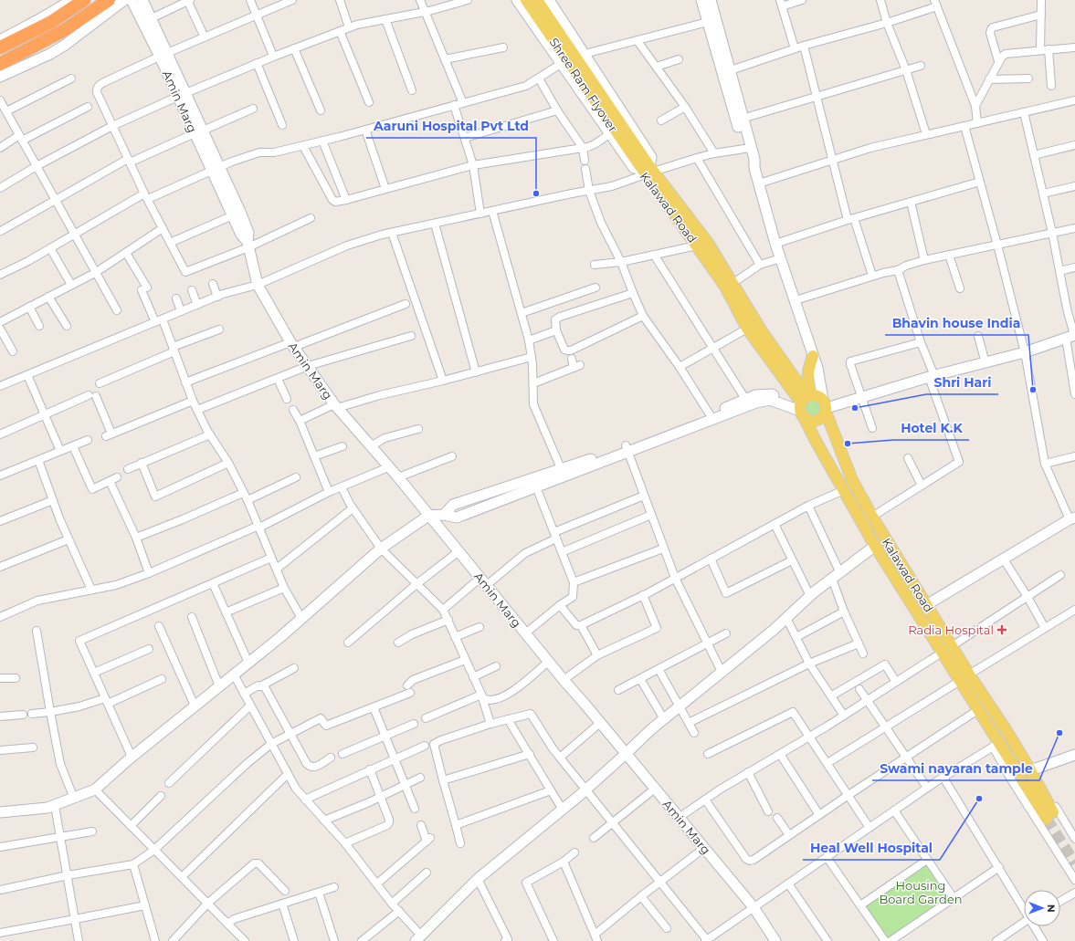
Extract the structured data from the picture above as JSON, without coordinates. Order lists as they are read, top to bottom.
{
  "streets": {
    "main road": ["Shree Ram Flyover", "Amin Marg", "Kalawad Road"]
  },
  "crossings": [
    ["Shree Ram Flyover", "Kalawad Road"]
  ],
  "parks": ["Housing Board Garden"],
  "places": {
    "other": [
      "Aaruni Hospital Pvt Ltd",
      "Bhavin house India",
      "Shri Hari",
      "Hotel K.K",
      "Swami nayaran tample",
      "Heal Well Hospital"
    ],
    "health": ["Radia Hospital"]
  },
  "north": "right"
}
